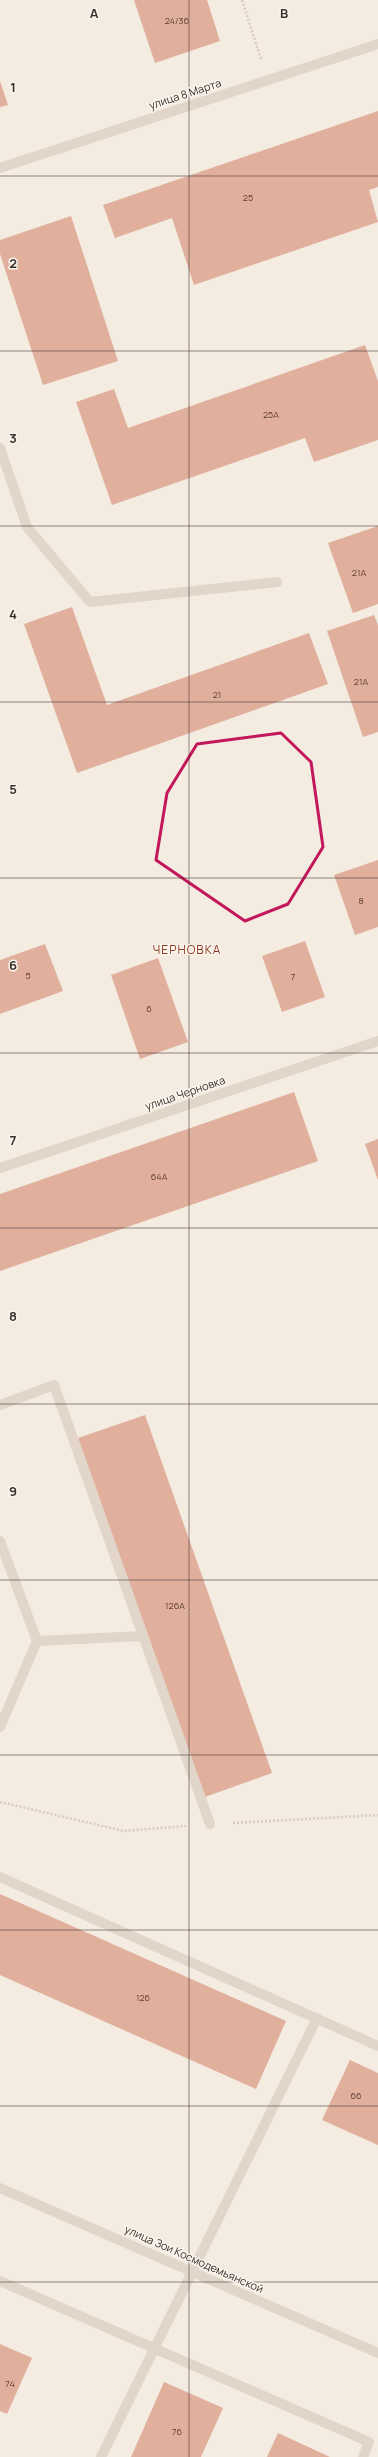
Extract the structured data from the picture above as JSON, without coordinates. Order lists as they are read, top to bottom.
{
  "streets": {
    "street": ["улица 8 Марта", "улица Черновка", "улица Зои Космодемьянской"]
  },
  "districts": ["ЧЕРНОВКА"],
  "house_numbers": [
    "24/36",
    "25",
    "25А",
    "21А",
    "21А",
    "21",
    "8",
    "5",
    "7",
    "6",
    "64А",
    "126А",
    "126",
    "66",
    "74",
    "76"
  ],
  "grid": {
    "columns": ["A", "B"],
    "rows": [
      "1",
      "2",
      "3",
      "4",
      "5",
      "6",
      "7",
      "8",
      "9"
    ]
  }
}
